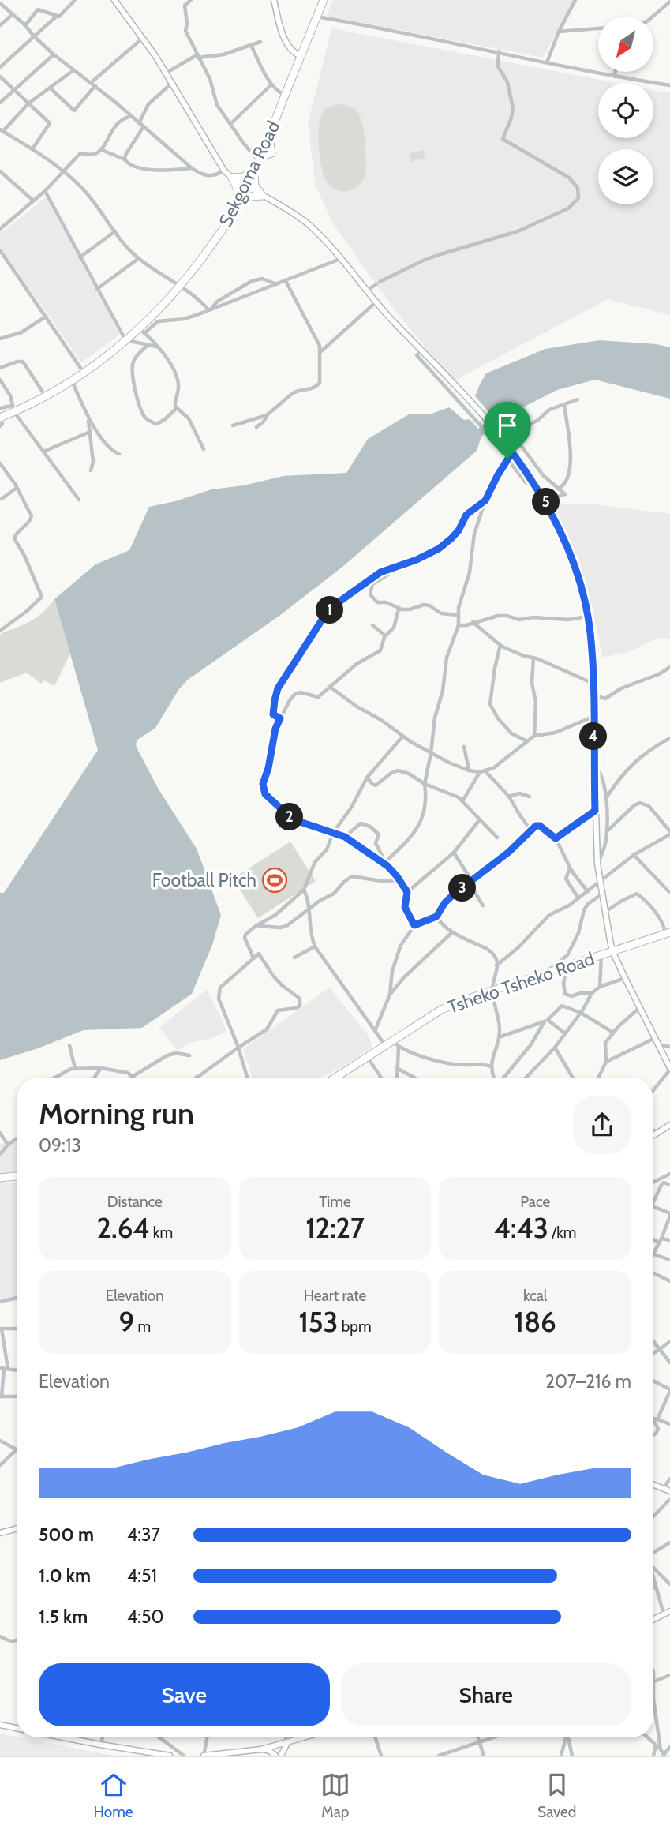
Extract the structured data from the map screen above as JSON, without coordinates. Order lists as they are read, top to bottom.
{
  "streets": {
    "highway": ["Sekgoma Road", "Tsheko Tsheko Road"]
  },
  "places": {
    "sports": ["Football Pitch"]
  },
  "north": "bottom left",
  "page": {
    "pins": [
      "5",
      "1",
      "4",
      "2",
      "3"
    ],
    "heading": ["Morning run", "09:13"],
    "stats": [
      ["Distance", "2.64 km"],
      ["Time", "12:27"],
      ["Pace", "4:43 /km"],
      ["Elevation", "9 m"],
      ["Heart rate", "153 bpm"],
      ["kcal", "186"]
    ],
    "chart": ["Elevation", "207–216 m"],
    "list": [
      {
        "name": "500 m",
        "note": "4:37"
      },
      {
        "name": "1.0 km",
        "note": "4:51"
      },
      {
        "name": "1.5 km",
        "note": "4:50"
      }
    ],
    "buttons": ["Save", "Share"],
    "tabs": ["Home", "Map", "Saved"]
  }
}
